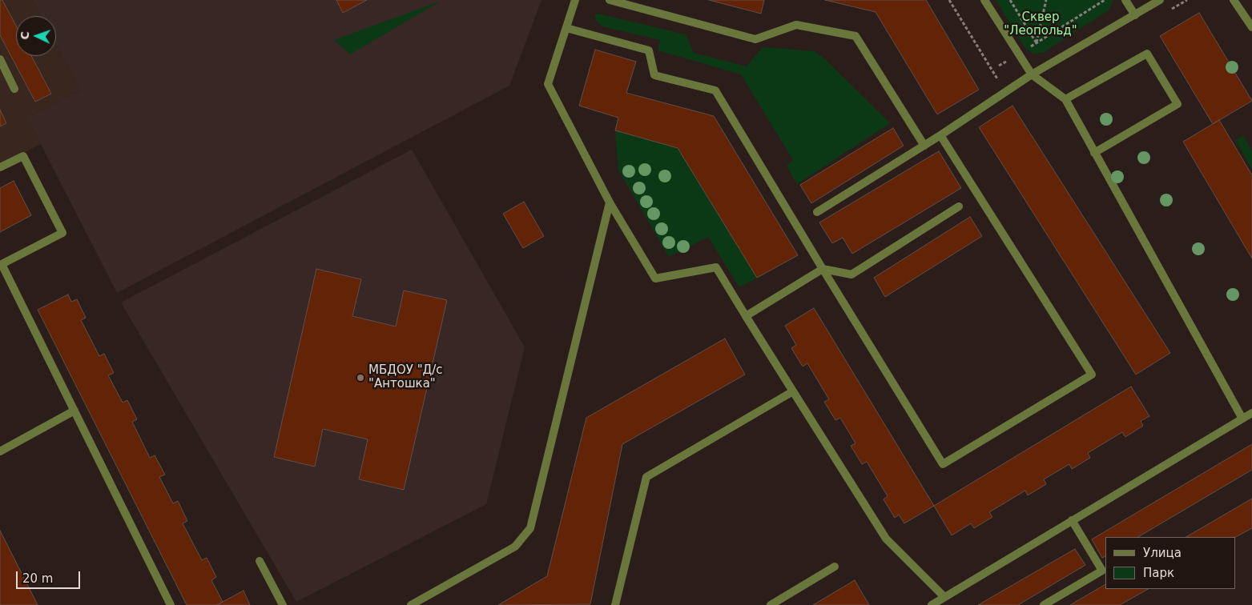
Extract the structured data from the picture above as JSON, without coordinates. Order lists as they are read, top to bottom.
{
  "parks": ["Сквер \"Леопольд\""],
  "places": ["МБДОУ \"Д/с \"Антошка\""],
  "legend": ["Улица", "Парк"],
  "scale_bar": "20 m",
  "north": "left"
}
